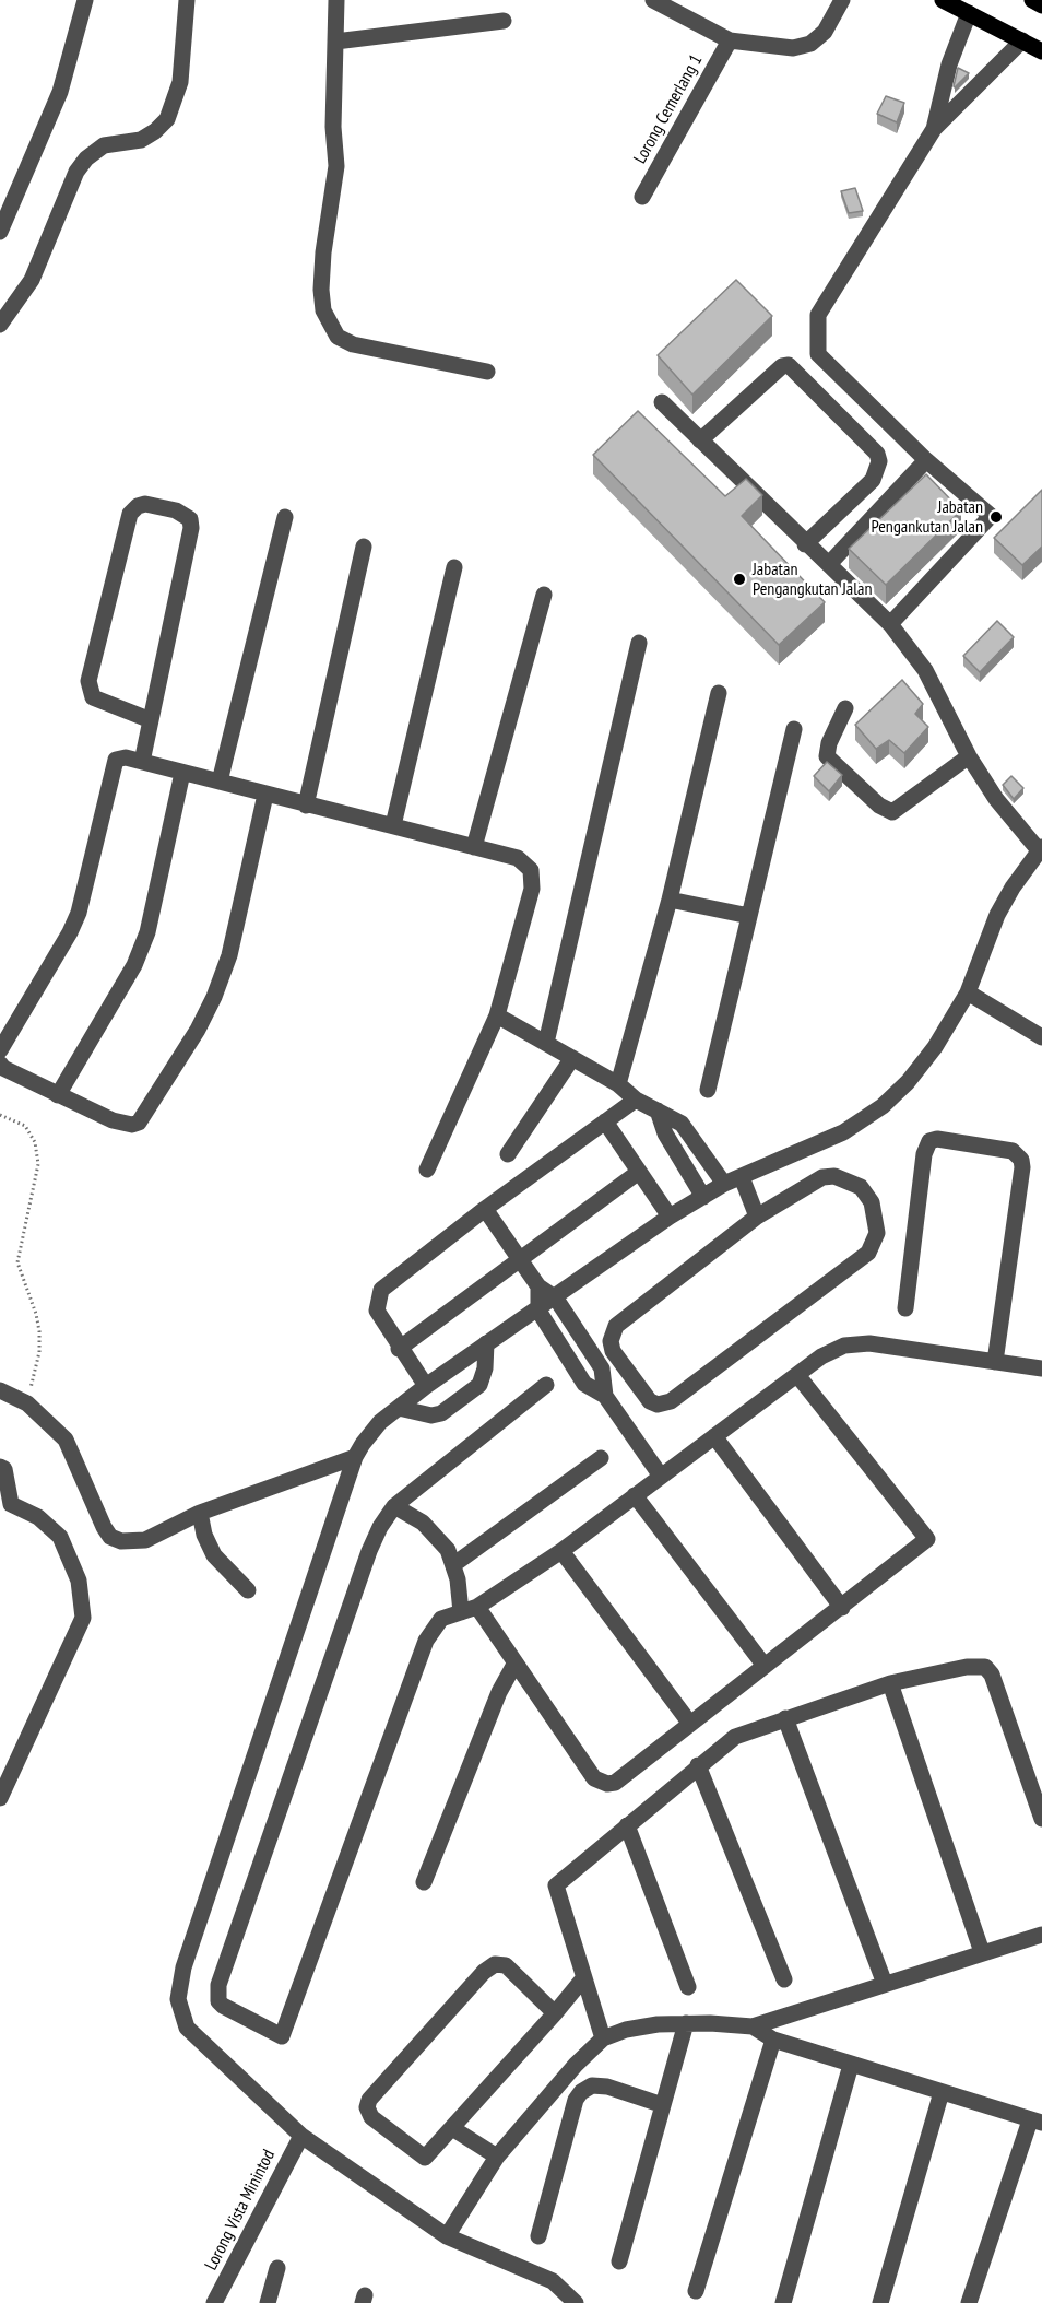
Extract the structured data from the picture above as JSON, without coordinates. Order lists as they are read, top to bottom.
{
  "streets": {
    "street": ["Lorong Cemerlang 1", "Lorong Vista Minintod"]
  },
  "places": ["Jabatan Pengankutan Jalan", "Jabatan Pengangkutan Jalan"]
}
